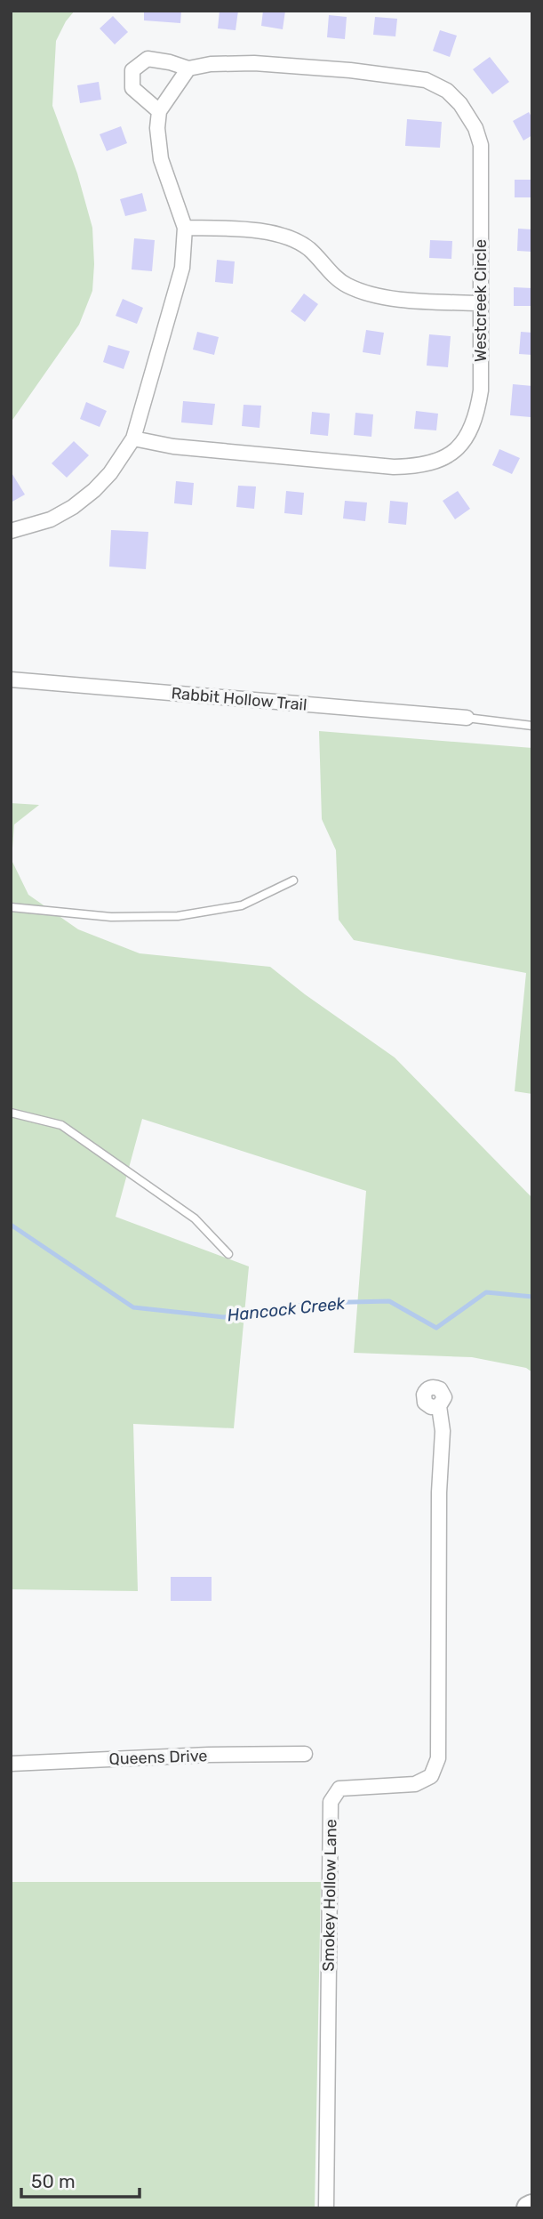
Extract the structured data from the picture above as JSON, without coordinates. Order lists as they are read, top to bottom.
{
  "streets": {
    "street": [
      "Westcreek Circle",
      "Rabbit Hollow Trail",
      "Queens Drive",
      "Smokey Hollow Lane"
    ]
  },
  "water": ["Hancock Creek"],
  "scale_bar": "50 m"
}
